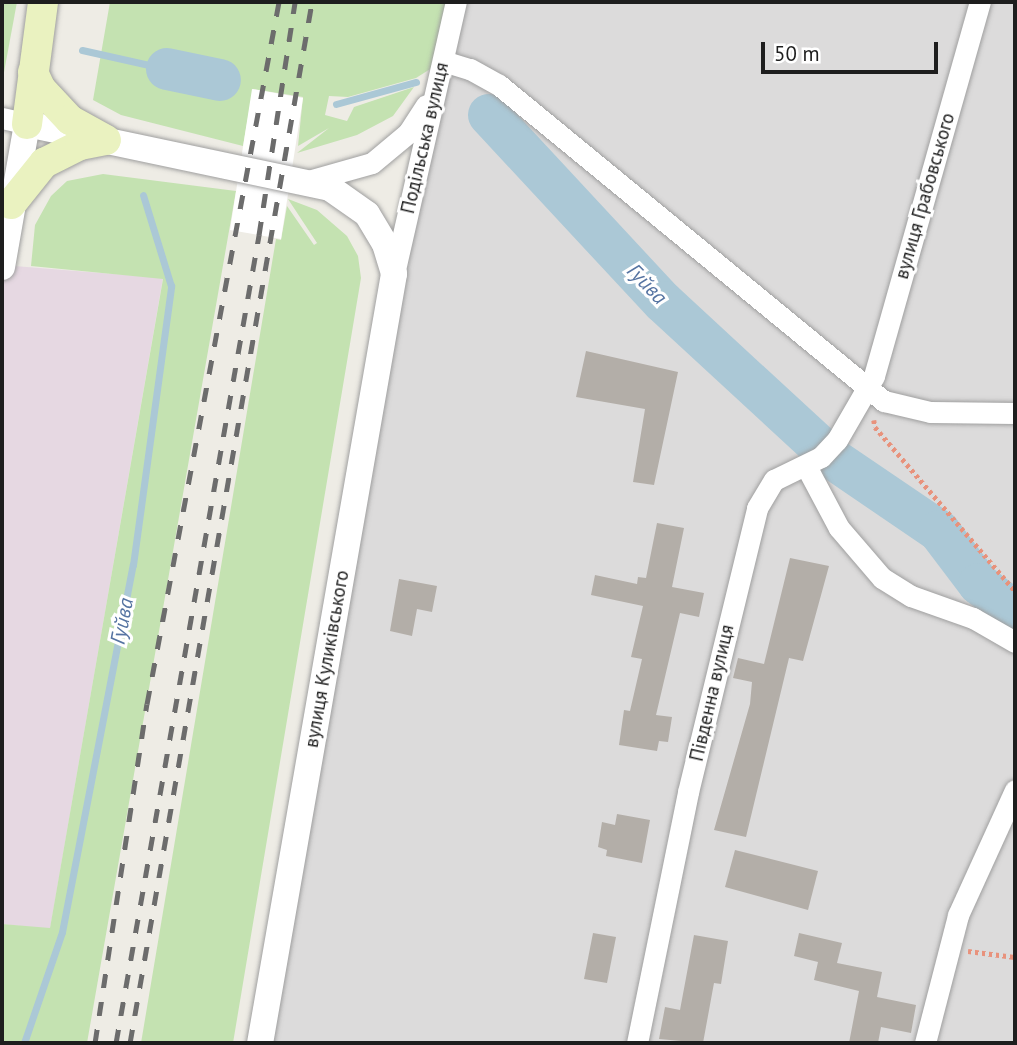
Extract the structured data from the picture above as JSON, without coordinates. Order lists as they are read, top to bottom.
{
  "streets": {
    "street": [
      "Подільська вулиця",
      "вулиця Грабовського",
      "вулиця Куликівського",
      "Південна вулиця"
    ]
  },
  "crossings": [
    ["Подільська вулиця", "вулиця Куликівського"],
    ["вулиця Грабовського", "Південна вулиця"]
  ],
  "water": ["Гуйва"],
  "scale_bar": "50 m"
}
